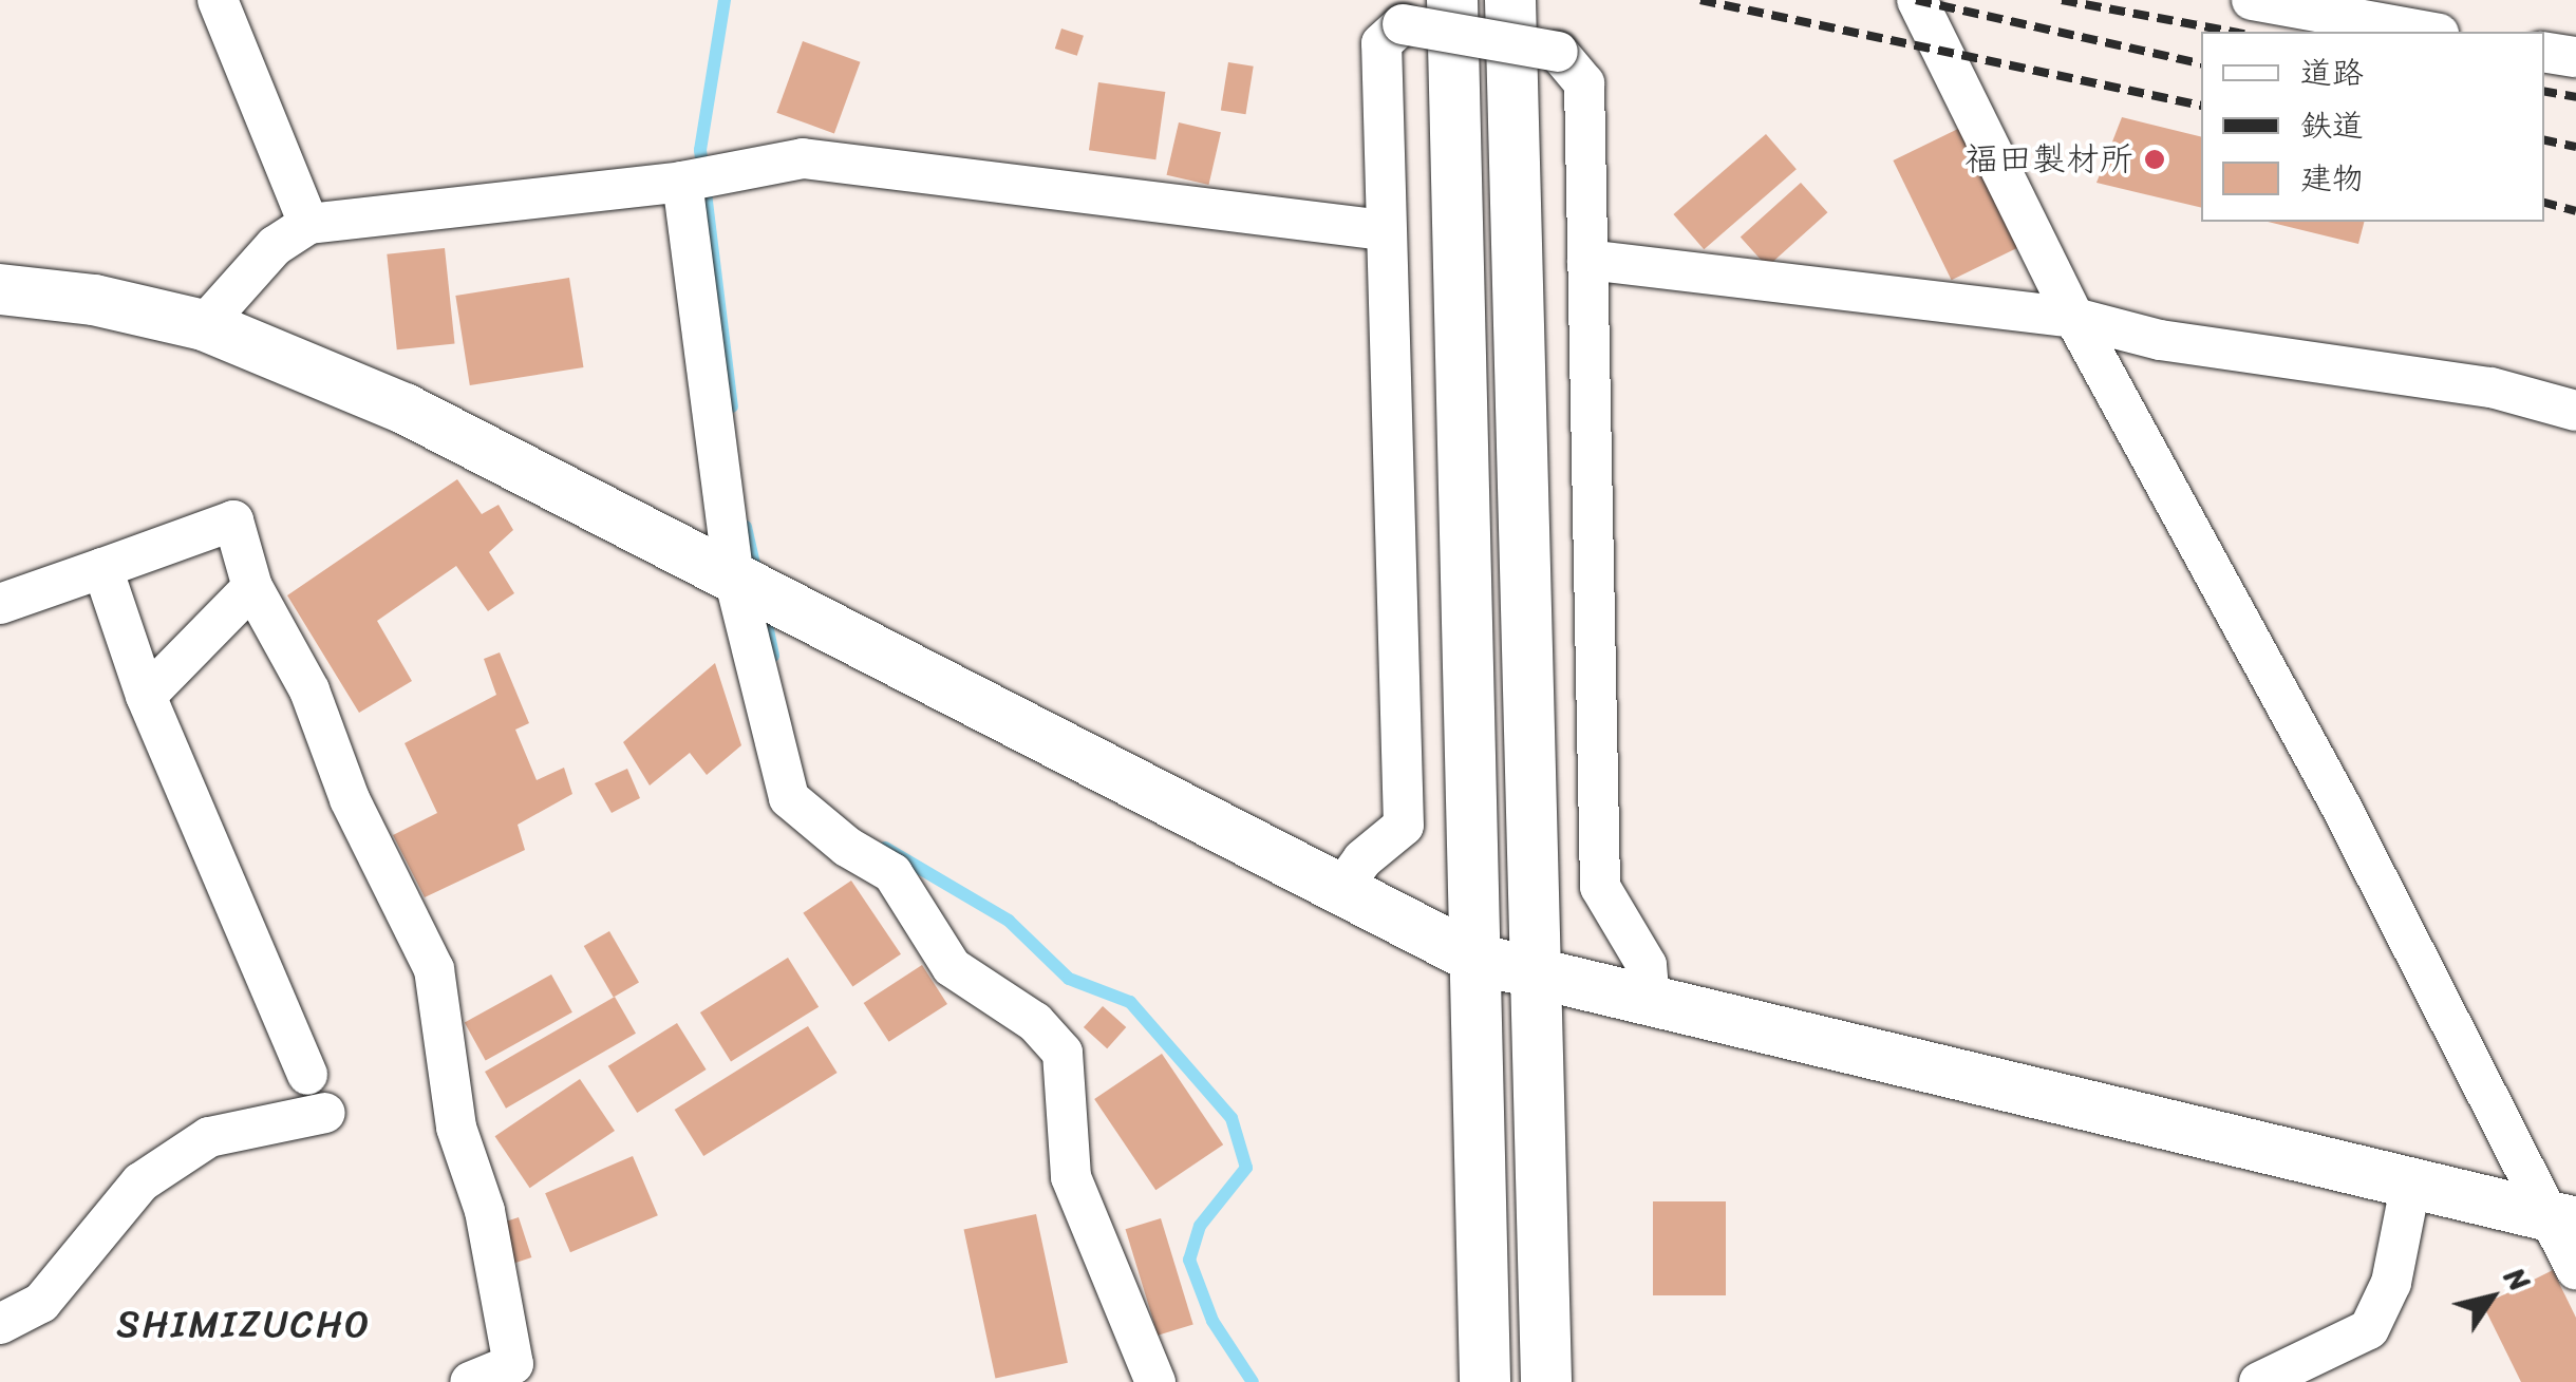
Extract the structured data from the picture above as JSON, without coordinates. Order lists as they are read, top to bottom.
{
  "districts": ["SHIMIZUCHO"],
  "places": ["福田製材所"],
  "legend": ["道路", "鉄道", "建物"],
  "north": "top right"
}
